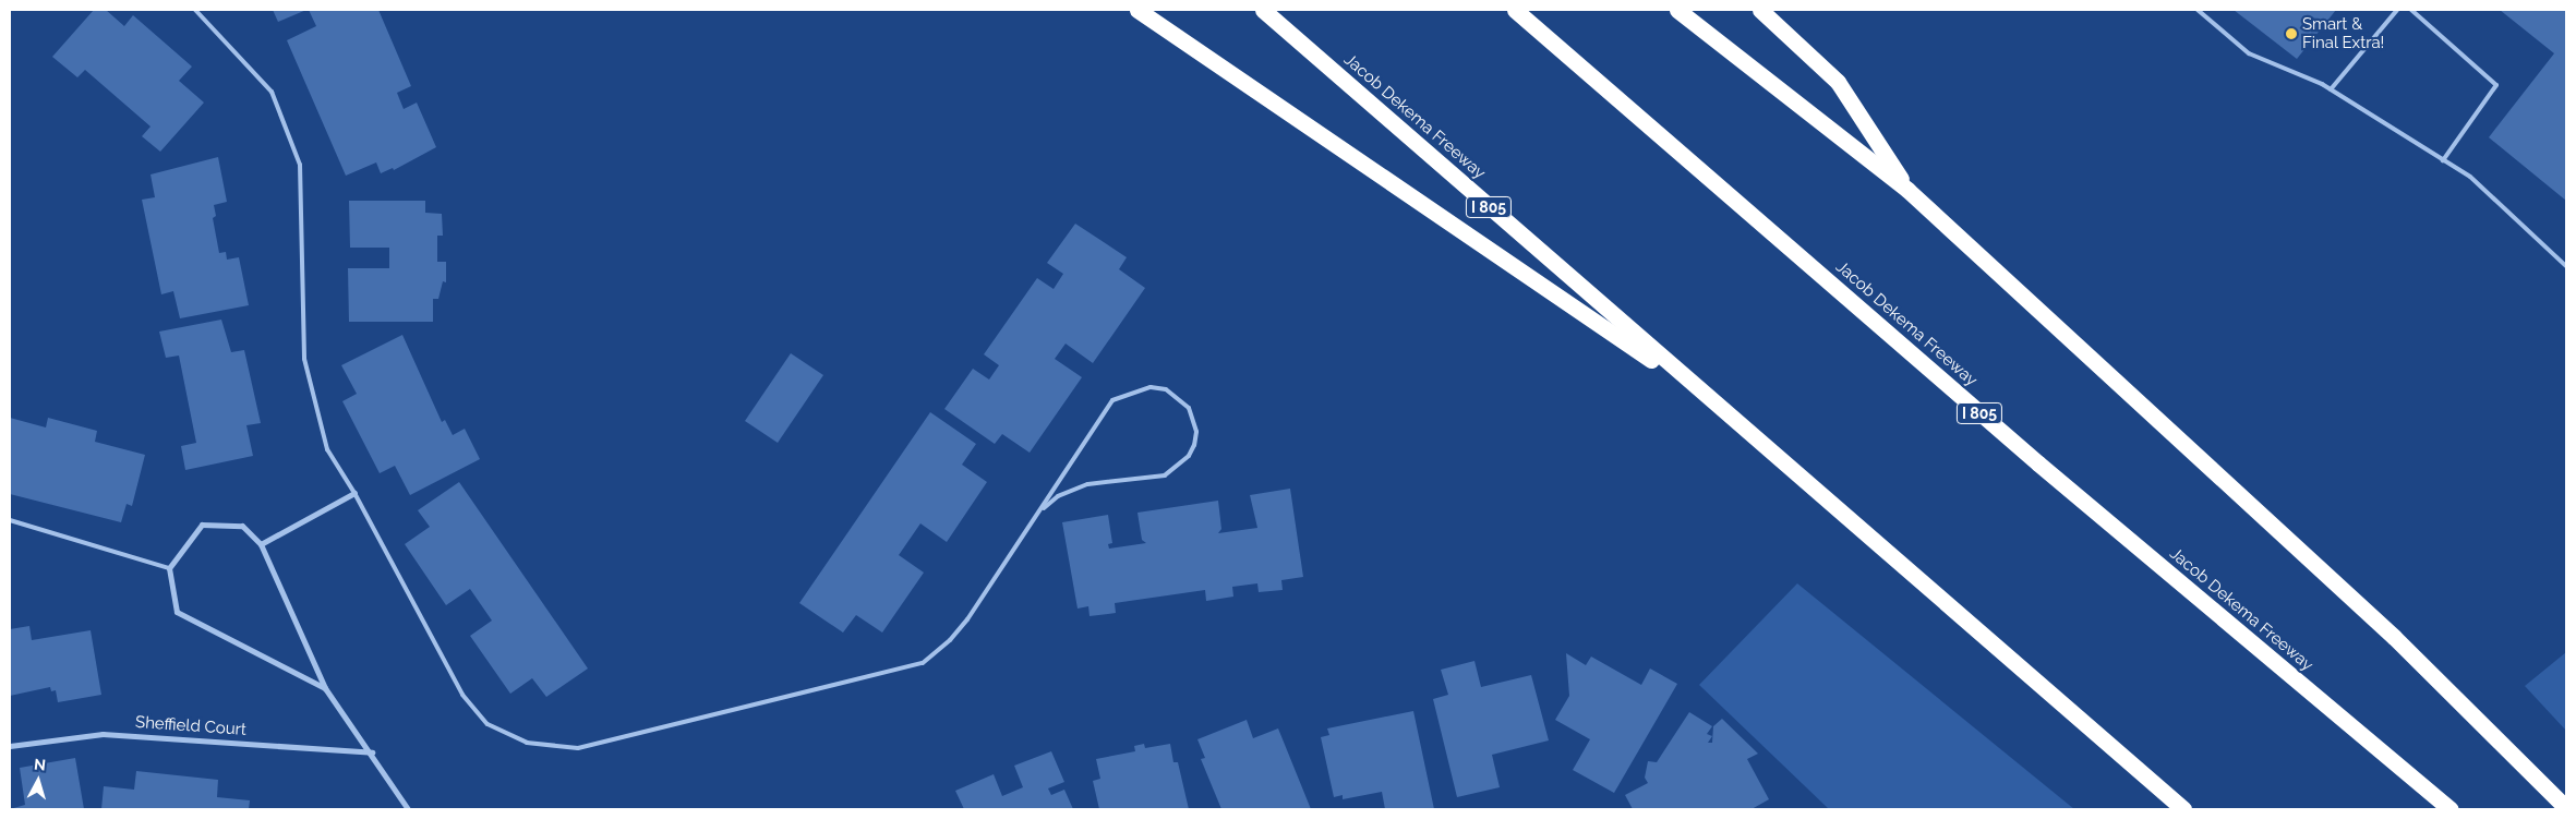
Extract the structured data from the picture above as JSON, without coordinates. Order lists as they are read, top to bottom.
{
  "streets": {
    "highway": ["Jacob Dekema Freeway", "I 805"],
    "street": ["Sheffield Court"]
  },
  "places": ["Smart & Final Extra!"],
  "north": "top"
}
